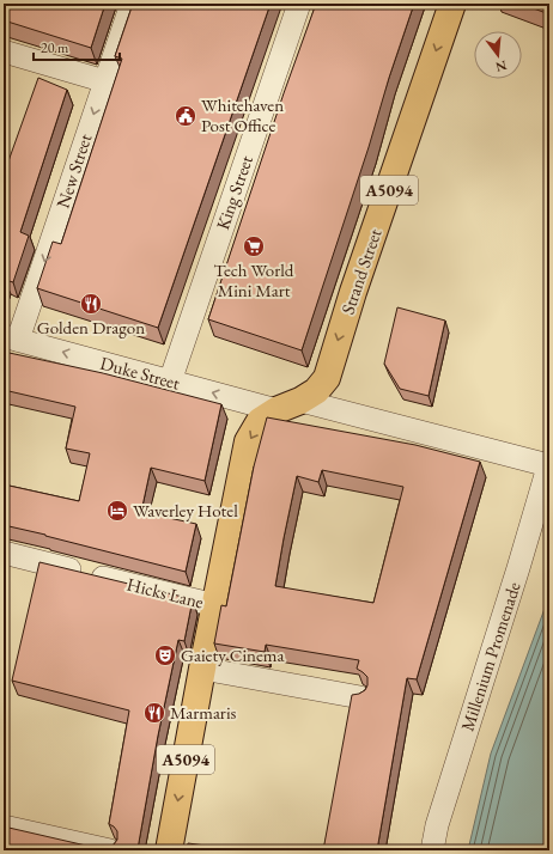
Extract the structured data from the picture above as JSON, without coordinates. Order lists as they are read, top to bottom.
{
  "streets": {
    "main road": ["A5094", "Strand Street"],
    "street": [
      "New Street",
      "King Street",
      "Duke Street",
      "Hicks Lane",
      "Millenium Promenade"
    ]
  },
  "crossings": [
    ["New Street", "Duke Street"],
    ["A5094", "Strand Street"],
    ["A5094", "Duke Street"],
    ["A5094", "Hicks Lane"],
    ["King Street", "Duke Street"],
    ["Strand Street", "Duke Street"],
    ["Duke Street", "Millenium Promenade"]
  ],
  "one_way": ["New Street", "Strand Street", "Duke Street"],
  "places": {
    "public building": ["Whitehaven Post Office"],
    "supermarket": ["Tech World Mini Mart"],
    "restaurant": ["Golden Dragon", "Marmaris"],
    "hotel": ["Waverley Hotel"],
    "theatre": ["Gaiety Cinema"]
  },
  "scale_bar": "20 m",
  "north": "bottom"
}
